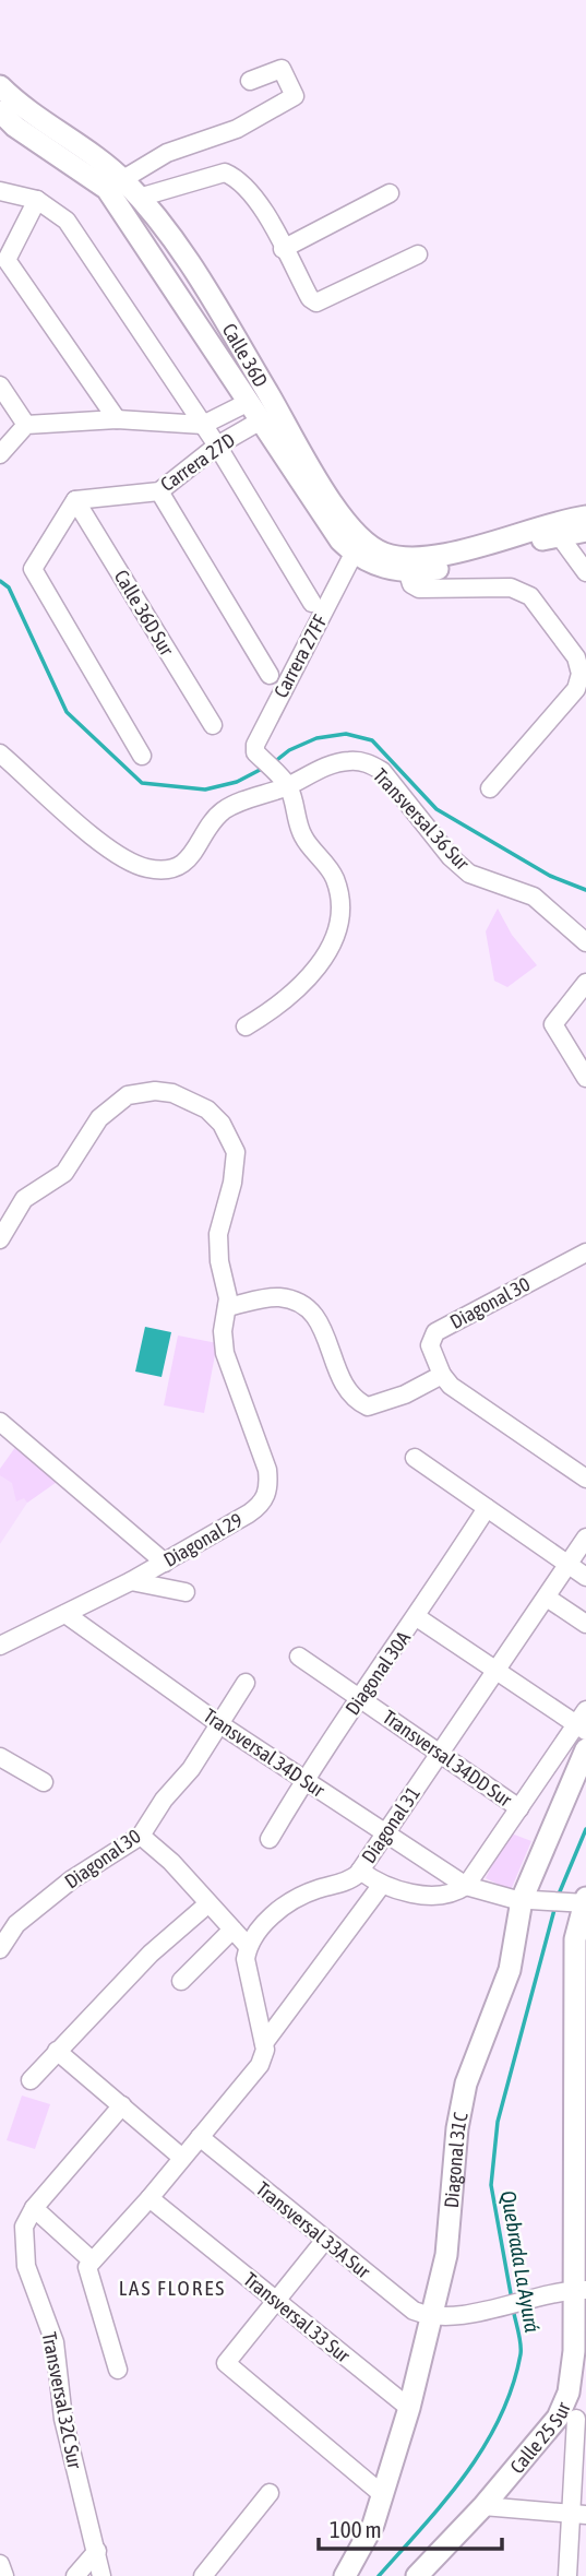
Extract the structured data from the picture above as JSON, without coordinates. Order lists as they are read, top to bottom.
{
  "streets": {
    "main road": ["Calle 36D", "Diagonal 31C", "Calle 25 Sur"],
    "street": [
      "Carrera 27D",
      "Calle 36D Sur",
      "Carrera 27FF",
      "Transversal 36 Sur",
      "Diagonal 30",
      "Diagonal 29",
      "Diagonal 30A",
      "Transversal 34D Sur",
      "Transversal 34DD Sur",
      "Diagonal 31",
      "Transversal 33A Sur",
      "Transversal 33 Sur",
      "Transversal 32C Sur"
    ]
  },
  "crossings": [
    ["Calle 36D", "Carrera 27D"],
    ["Calle 36D", "Carrera 27FF"],
    ["Carrera 27D", "Calle 36D Sur"],
    ["Carrera 27FF", "Transversal 36 Sur"],
    ["Diagonal 30", "Transversal 34D Sur"],
    ["Diagonal 29", "Transversal 34D Sur"],
    ["Diagonal 30A", "Transversal 34D Sur"],
    ["Diagonal 30A", "Transversal 34DD Sur"],
    ["Transversal 34D Sur", "Diagonal 31"],
    ["Transversal 34DD Sur", "Diagonal 31"],
    ["Diagonal 31C", "Transversal 33A Sur"],
    ["Diagonal 31C", "Transversal 33 Sur"]
  ],
  "districts": ["LAS FLORES"],
  "water": ["Quebrada La Ayurá"],
  "scale_bar": "100 m"
}
